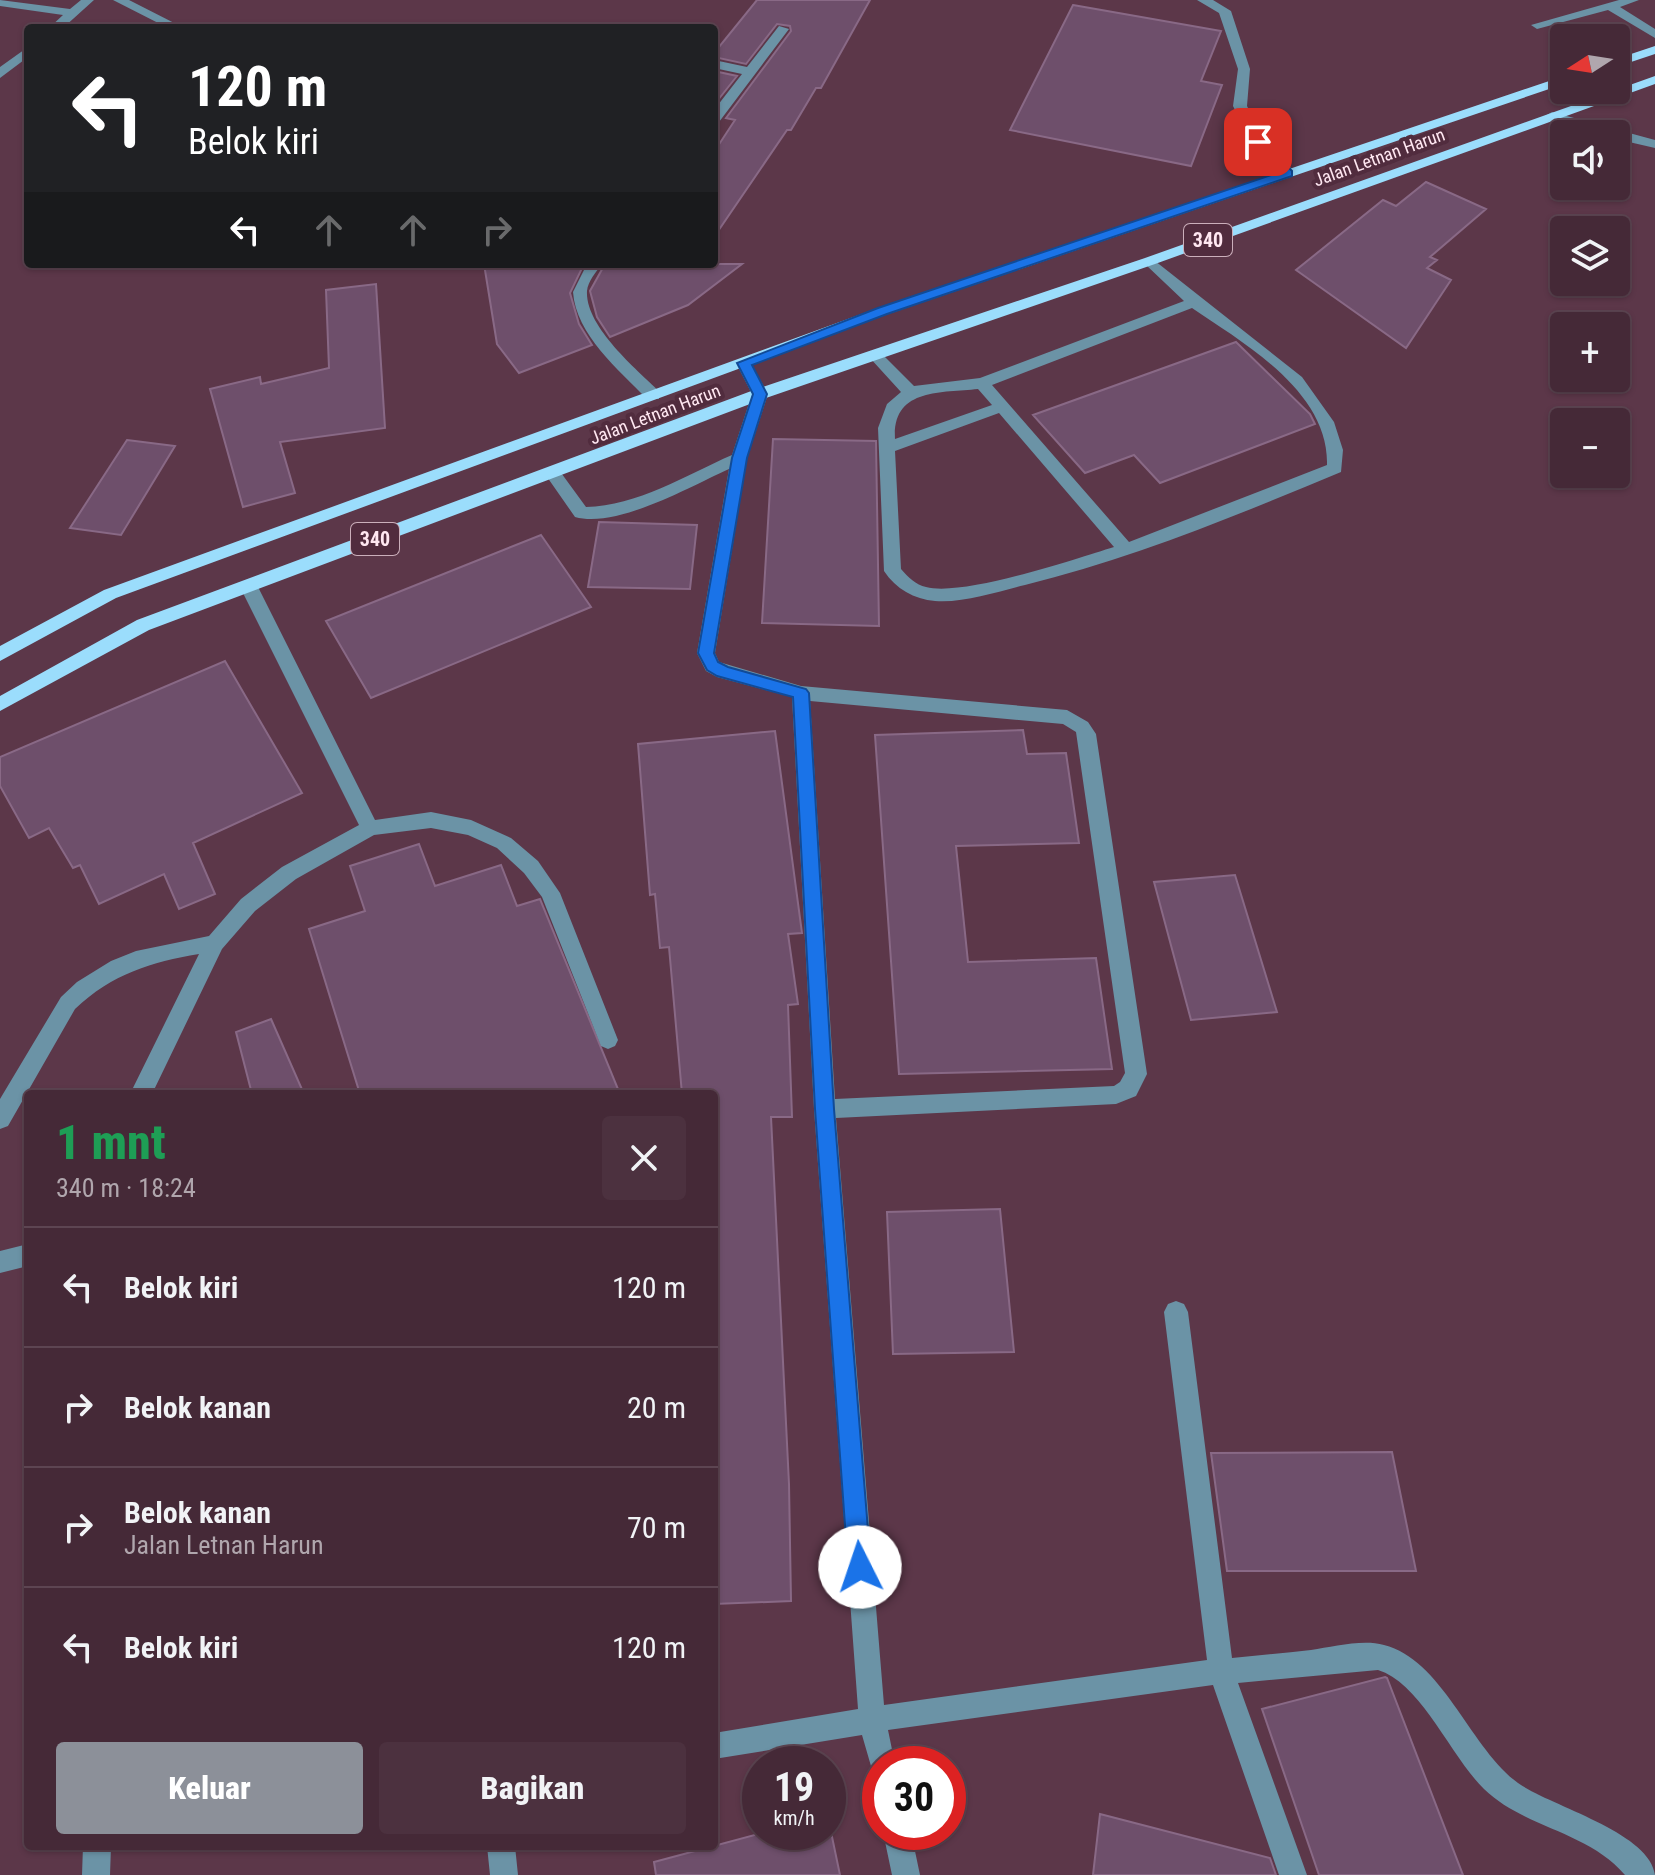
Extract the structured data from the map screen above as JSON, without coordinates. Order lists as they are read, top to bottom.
{
  "streets": {
    "main road": ["Jalan Letnan Harun", "340"]
  },
  "north": "left",
  "page": {
    "map_buttons": ["+", "−"],
    "turn": ["120 m", "Belok kiri"],
    "heading": ["1 mnt", "340 m · 18:24"],
    "list": [
      {
        "name": "Belok kiri",
        "value": "120 m"
      },
      {
        "name": "Belok kanan",
        "value": "20 m"
      },
      {
        "name": "Belok kanan",
        "note": "Jalan Letnan Harun",
        "value": "70 m"
      },
      {
        "name": "Belok kiri",
        "value": "120 m"
      }
    ],
    "buttons": ["Keluar", "Bagikan"],
    "speed": "19 km/h",
    "limit": "30"
  }
}
